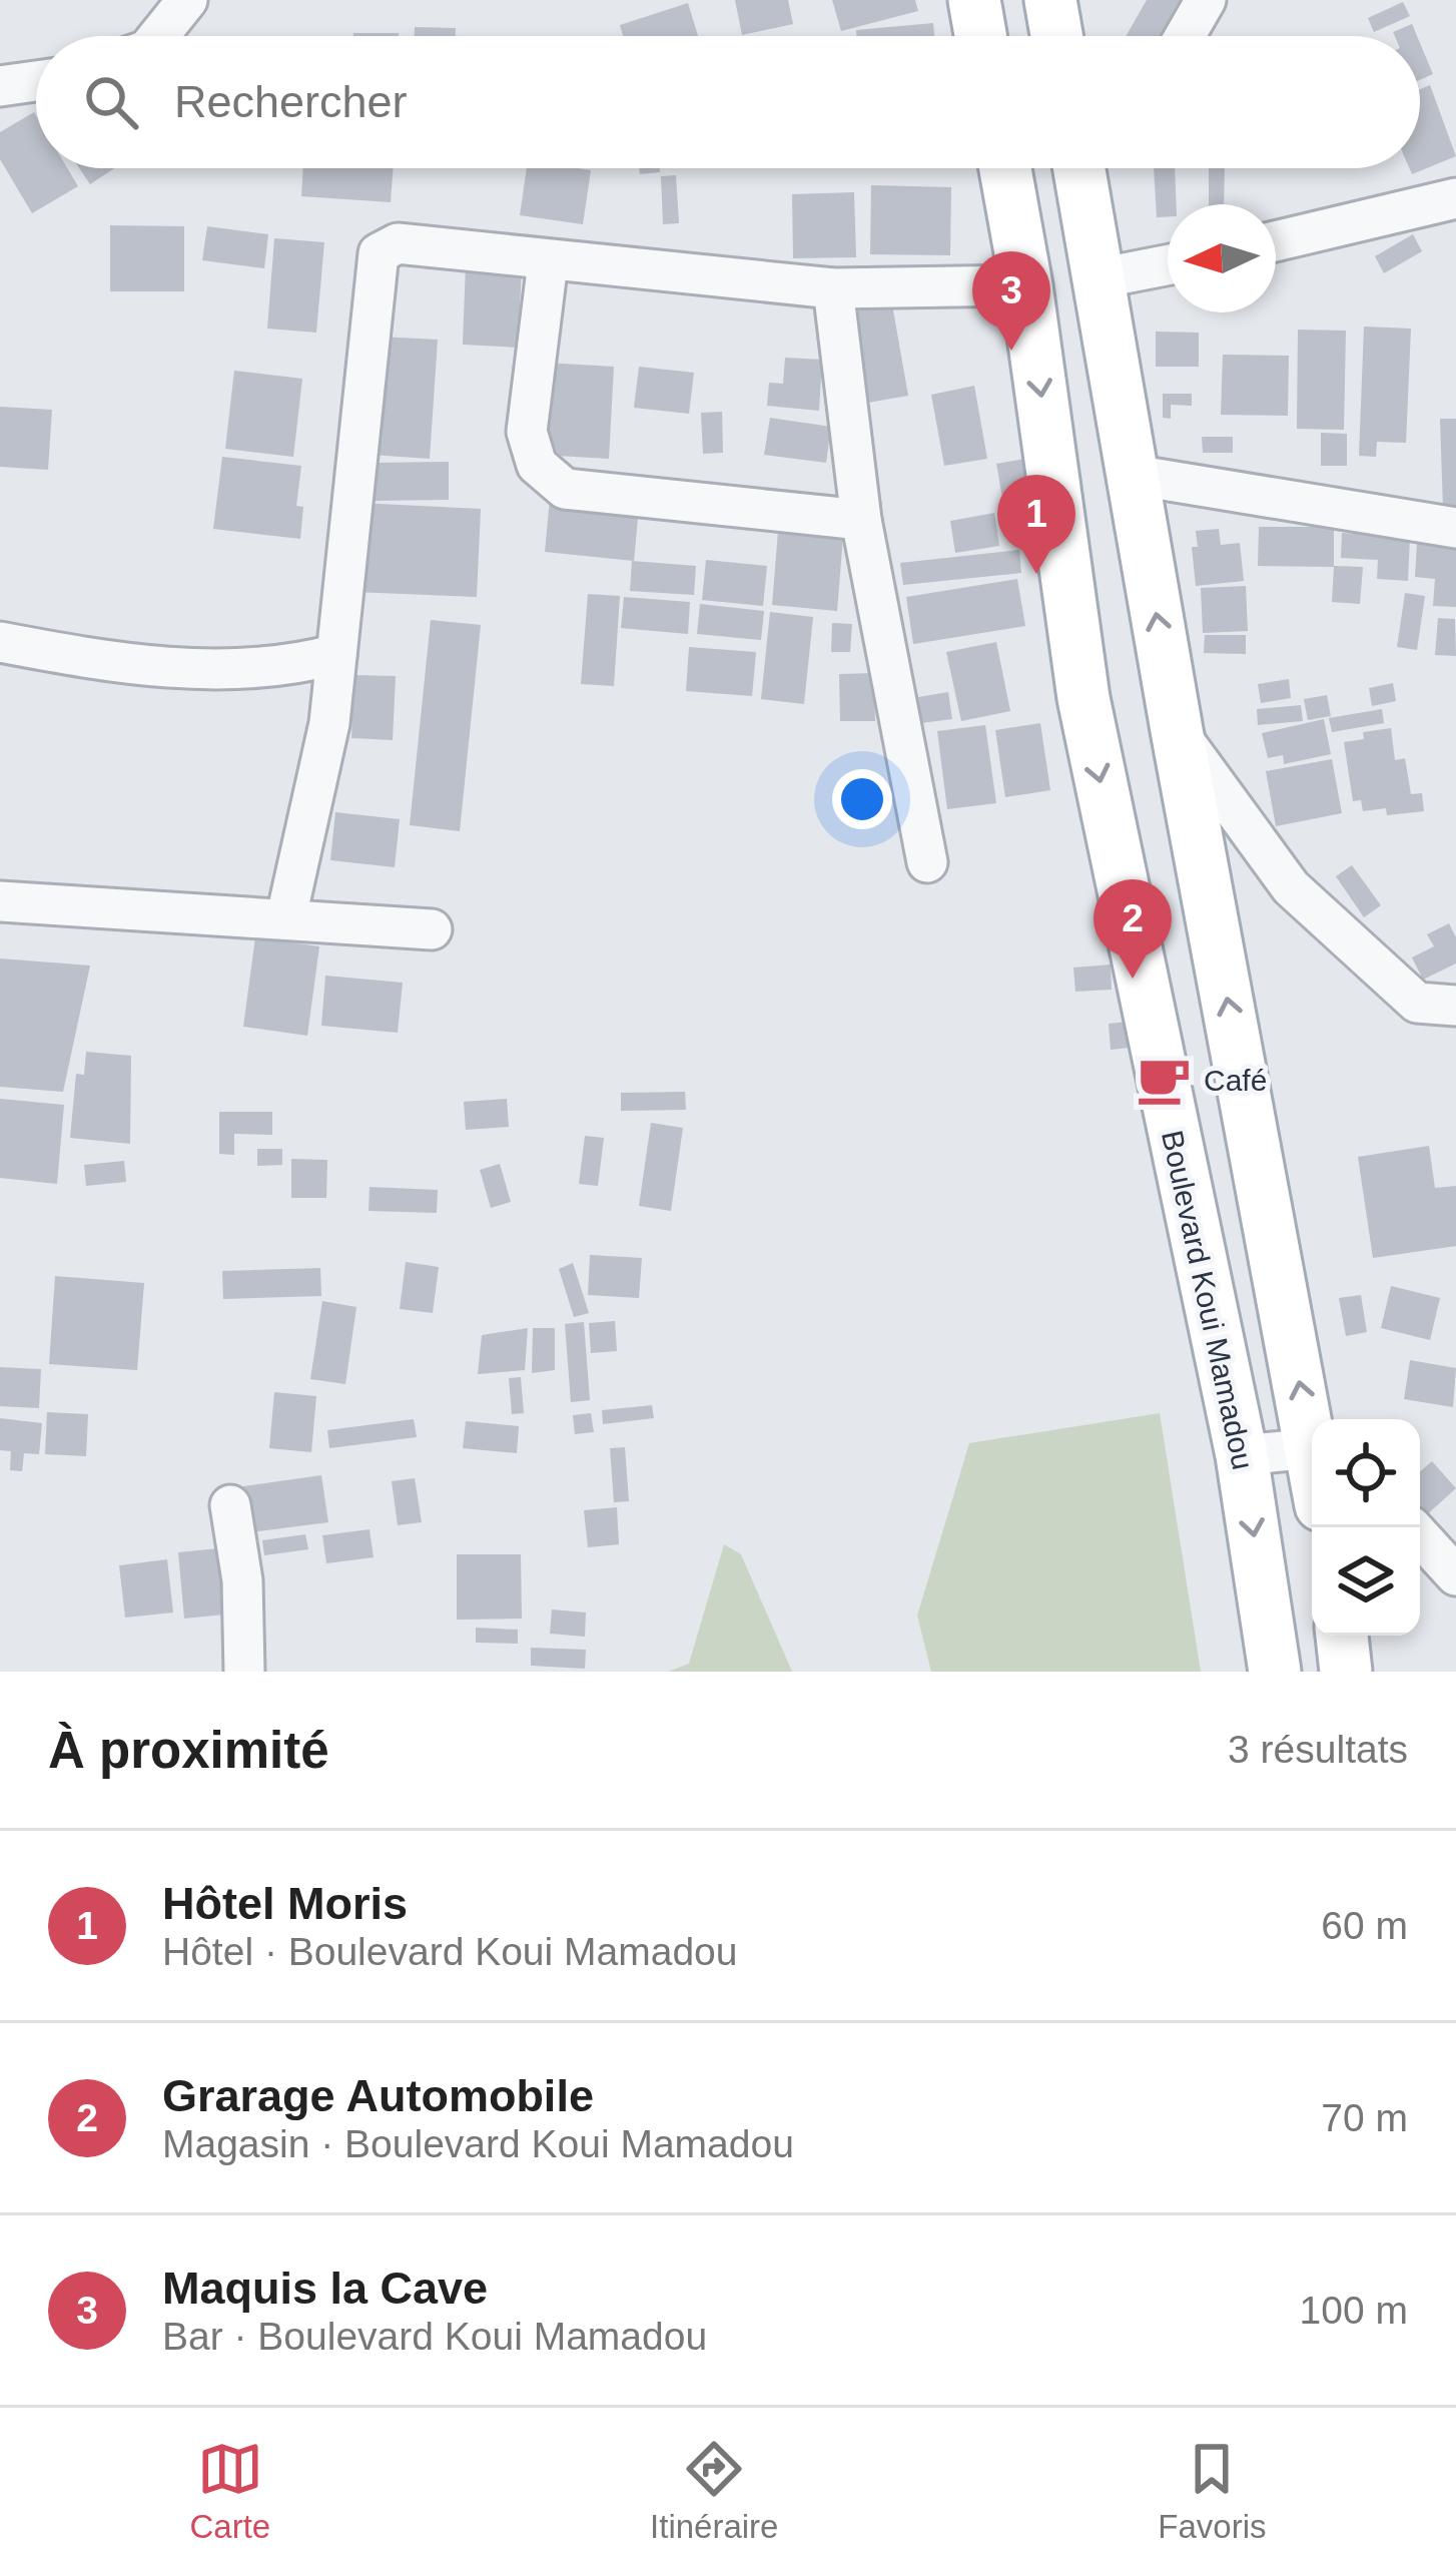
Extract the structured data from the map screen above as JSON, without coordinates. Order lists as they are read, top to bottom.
{
  "streets": {
    "main road": ["Boulevard Koui Mamadou"]
  },
  "places": {
    "cafe": ["Café"]
  },
  "north": "left",
  "page": {
    "search": "Rechercher",
    "pins": ["3", "1", "2"],
    "heading": ["À proximité", "3 résultats"],
    "list": [
      {
        "mark": "1",
        "name": "Hôtel Moris",
        "note": "Hôtel · Boulevard Koui Mamadou",
        "value": "60 m"
      },
      {
        "mark": "2",
        "name": "Grarage Automobile",
        "note": "Magasin · Boulevard Koui Mamadou",
        "value": "70 m"
      },
      {
        "mark": "3",
        "name": "Maquis la Cave",
        "note": "Bar · Boulevard Koui Mamadou",
        "value": "100 m"
      }
    ],
    "nav": ["Carte", "Itinéraire", "Favoris"]
  }
}
